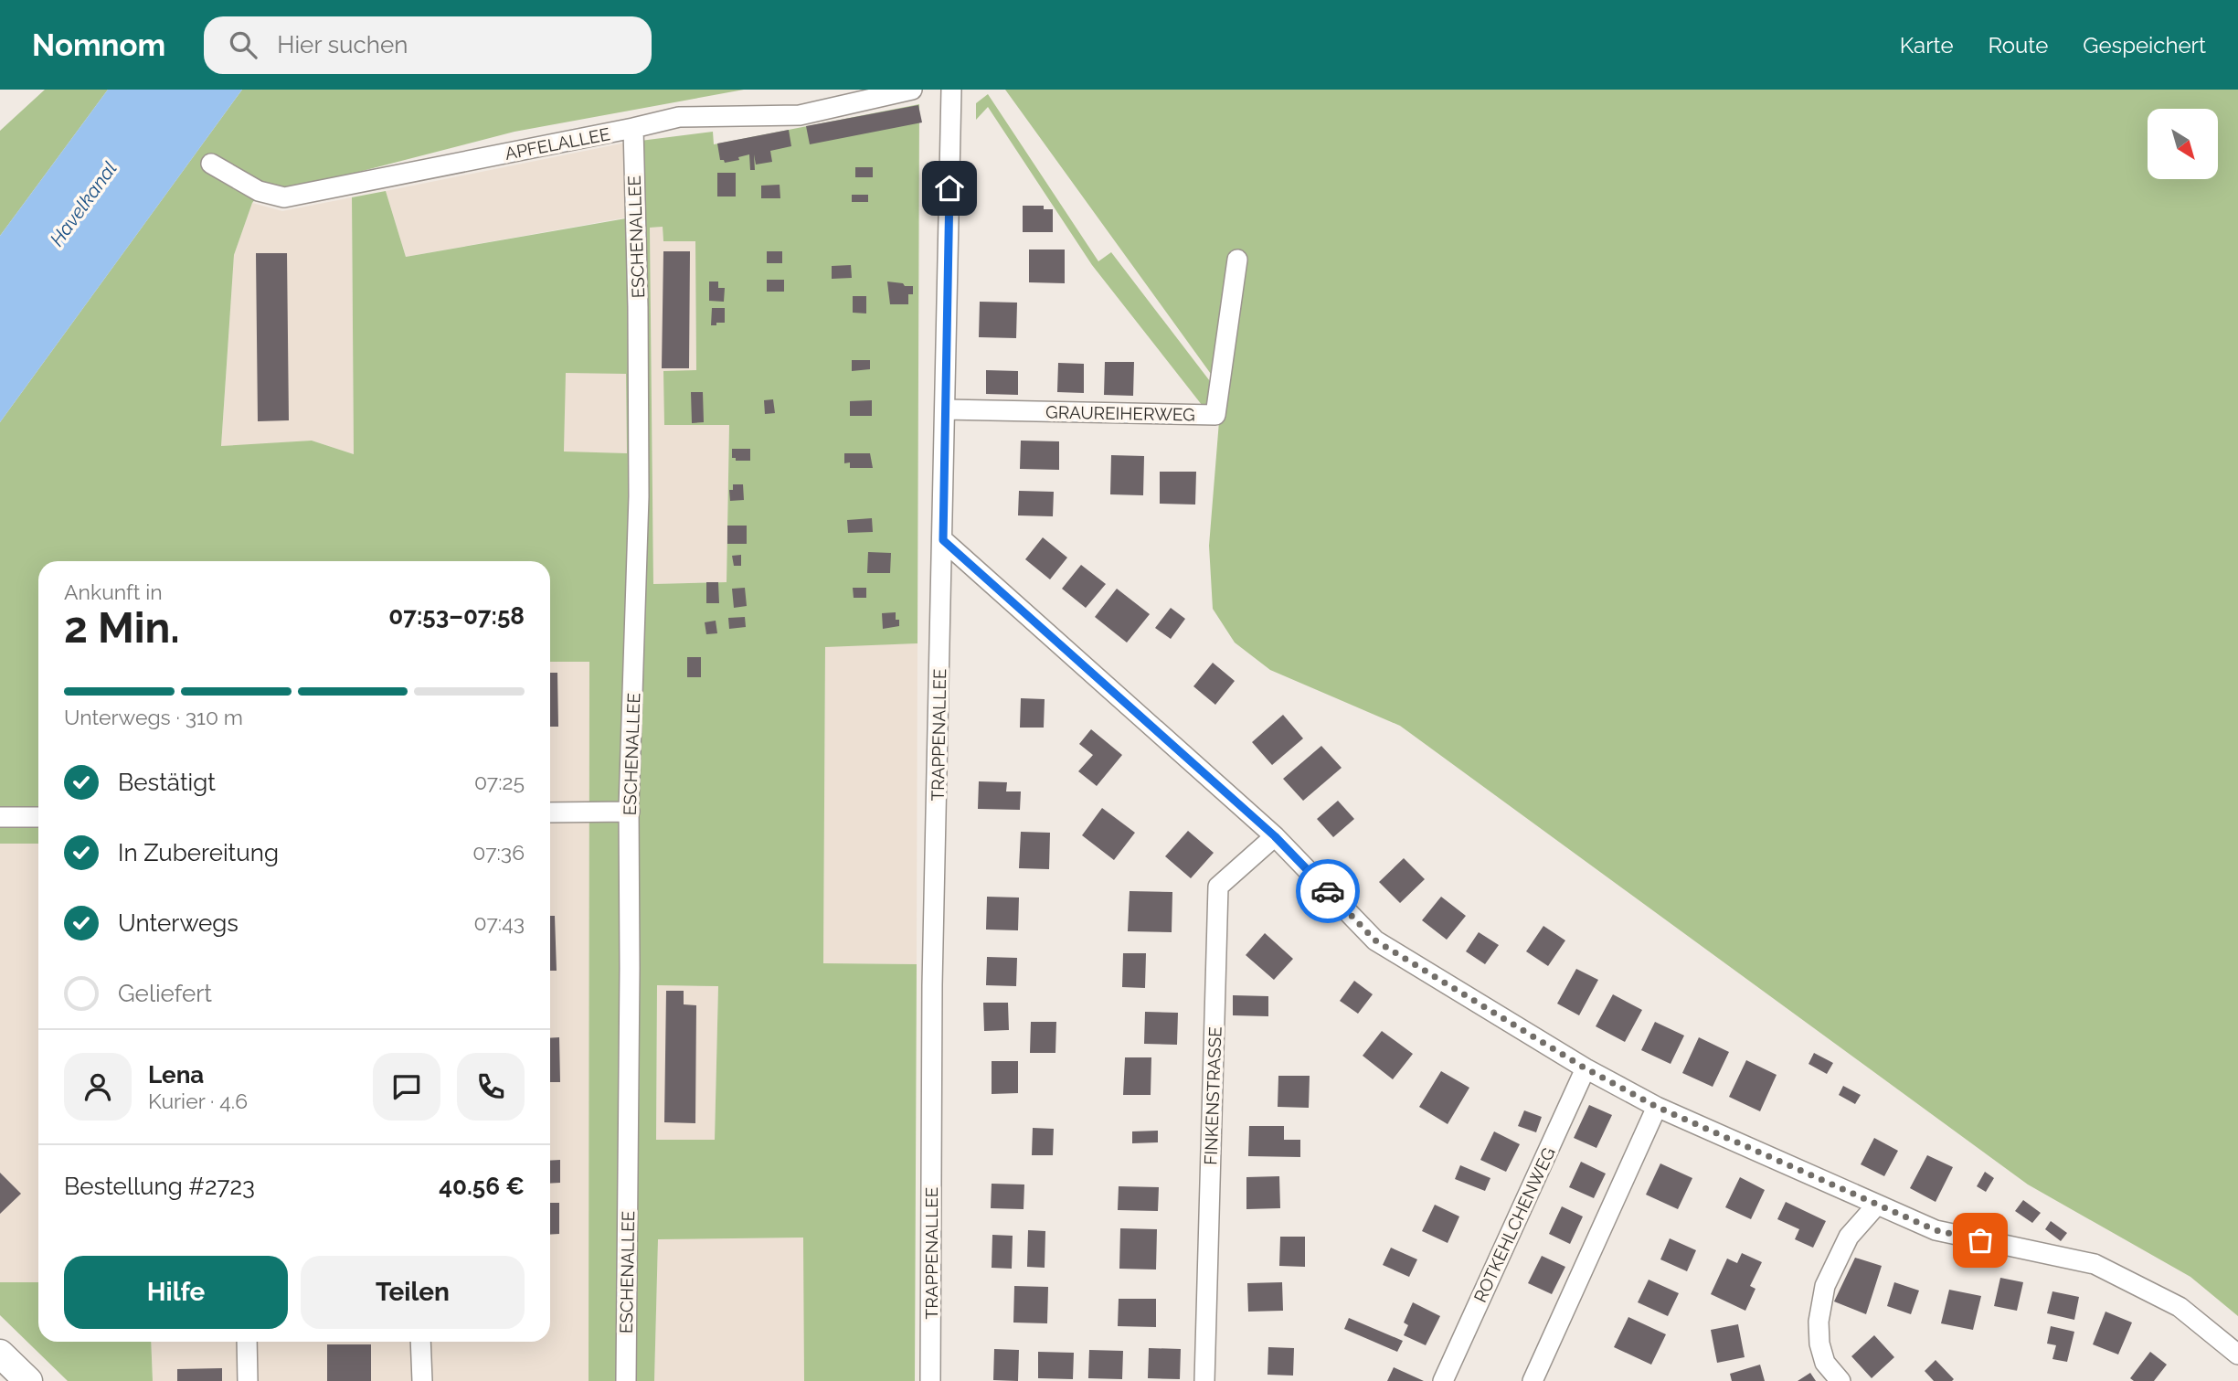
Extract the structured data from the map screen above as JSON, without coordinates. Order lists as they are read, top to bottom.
{
  "streets": {
    "street": [
      "APFELALLEE",
      "ESCHENALLEE",
      "GRAUREIHERWEG",
      "TRAPPENALLEE",
      "FINKENSTRASSE",
      "ROTKEHLCHENWEG"
    ]
  },
  "crossings": [
    ["APFELALLEE", "ESCHENALLEE"],
    ["GRAUREIHERWEG", "TRAPPENALLEE"]
  ],
  "water": ["Havelkanal"],
  "north": "bottom right",
  "page": {
    "header": "Nomnom",
    "search": "Hier suchen",
    "nav": ["Karte", "Route", "Gespeichert"],
    "heading": ["2 Min.", "Ankunft in", "07:53–07:58"],
    "panel": [
      "Lena",
      "Kurier · 4.6",
      "Bestellung #2723",
      "40.56 €"
    ],
    "bar": "Unterwegs · 310 m",
    "list": [
      ["Bestätigt", "07:25"],
      ["In Zubereitung", "07:36"],
      ["Unterwegs", "07:43"],
      "Geliefert"
    ],
    "buttons": ["Hilfe", "Teilen"]
  }
}
